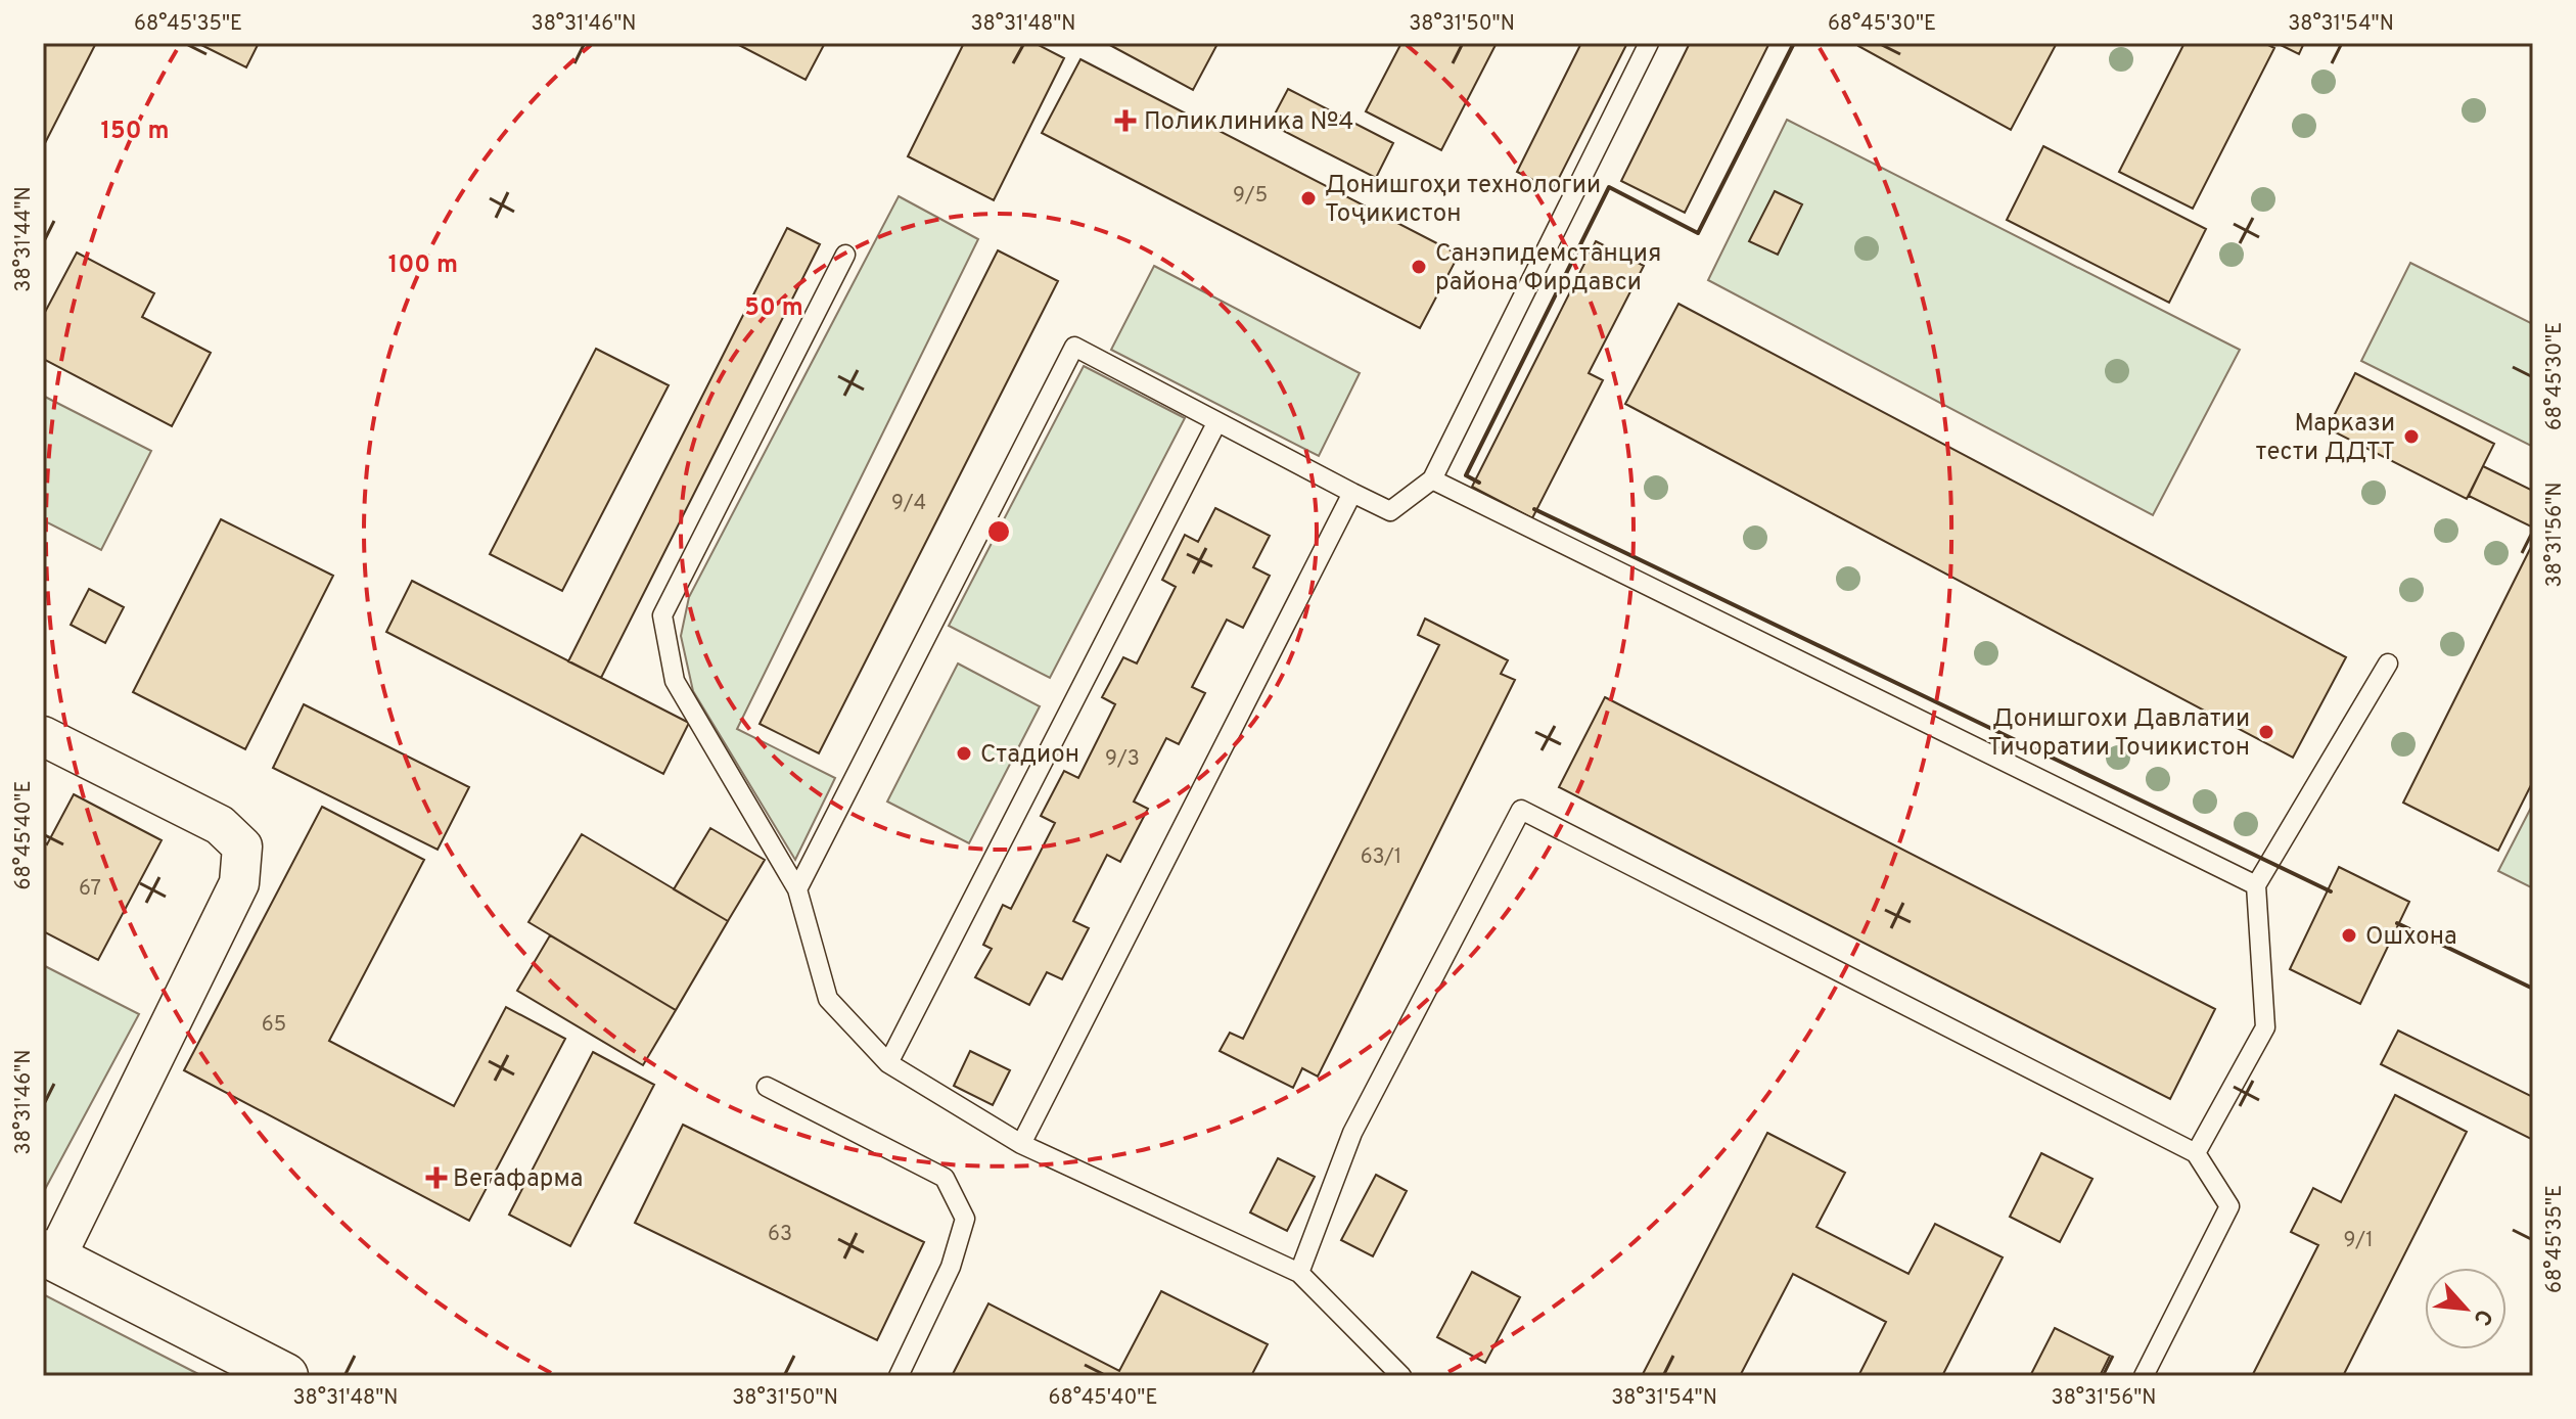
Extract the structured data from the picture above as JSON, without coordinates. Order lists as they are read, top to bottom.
{
  "places": {
    "health": ["Поликлиника №4", "Вегафарма"],
    "other": [
      "Донишгоҳи технологии Тоҷикистон",
      "Санэпидемстанция района Фирдавси",
      "Маркази тести ДДТТ",
      "Донишгохи Давлатии Тичоратии Точикистон",
      "Стадион",
      "Ошхона"
    ]
  },
  "house_numbers": [
    "9/5",
    "9/4",
    "9/3",
    "63/1",
    "67",
    "65",
    "63",
    "9/1"
  ],
  "north": "bottom right",
  "coordinates": [
    "68°45'35\"E",
    "38°31'46\"N",
    "38°31'48\"N",
    "38°31'50\"N",
    "68°45'30\"E",
    "38°31'54\"N",
    "38°31'44\"N",
    "38°31'56\"N",
    "68°45'40\"E"
  ],
  "rings": ["150 m", "100 m", "50 m"]
}
